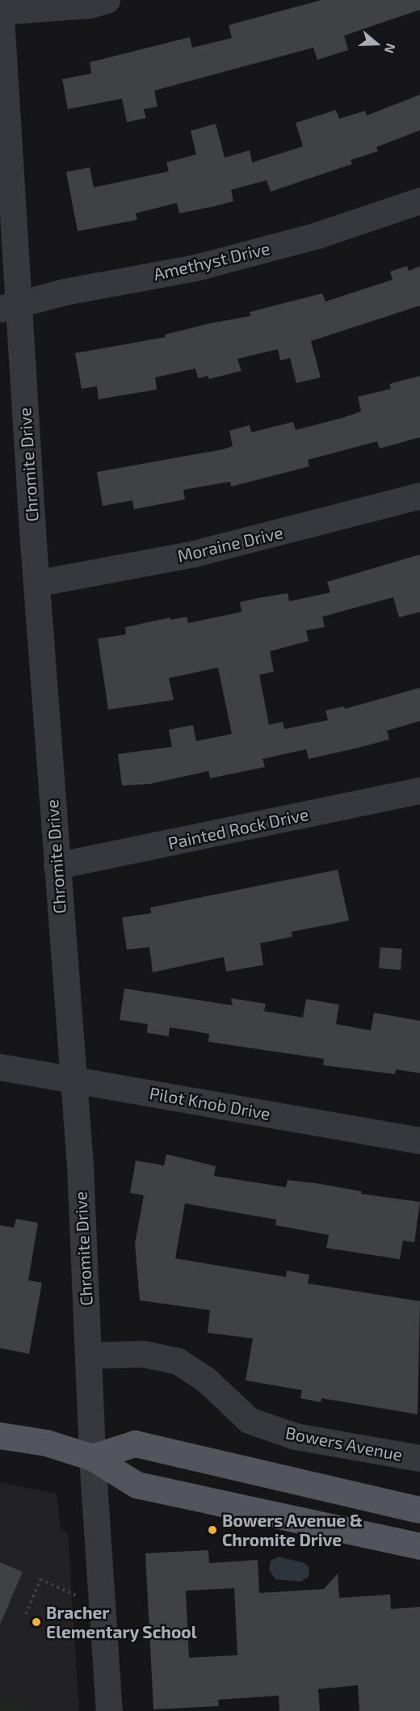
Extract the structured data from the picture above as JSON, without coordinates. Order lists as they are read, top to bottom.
{
  "streets": {
    "street": [
      "Amethyst Drive",
      "Chromite Drive",
      "Moraine Drive",
      "Painted Rock Drive",
      "Pilot Knob Drive",
      "Bowers Avenue"
    ]
  },
  "crossings": [
    ["Amethyst Drive", "Chromite Drive"],
    ["Chromite Drive", "Moraine Drive"],
    ["Chromite Drive", "Painted Rock Drive"],
    ["Chromite Drive", "Pilot Knob Drive"],
    ["Chromite Drive", "Bowers Avenue"]
  ],
  "places": ["Bowers Avenue & Chromite Drive", "Bracher Elementary School"],
  "north": "right"
}
